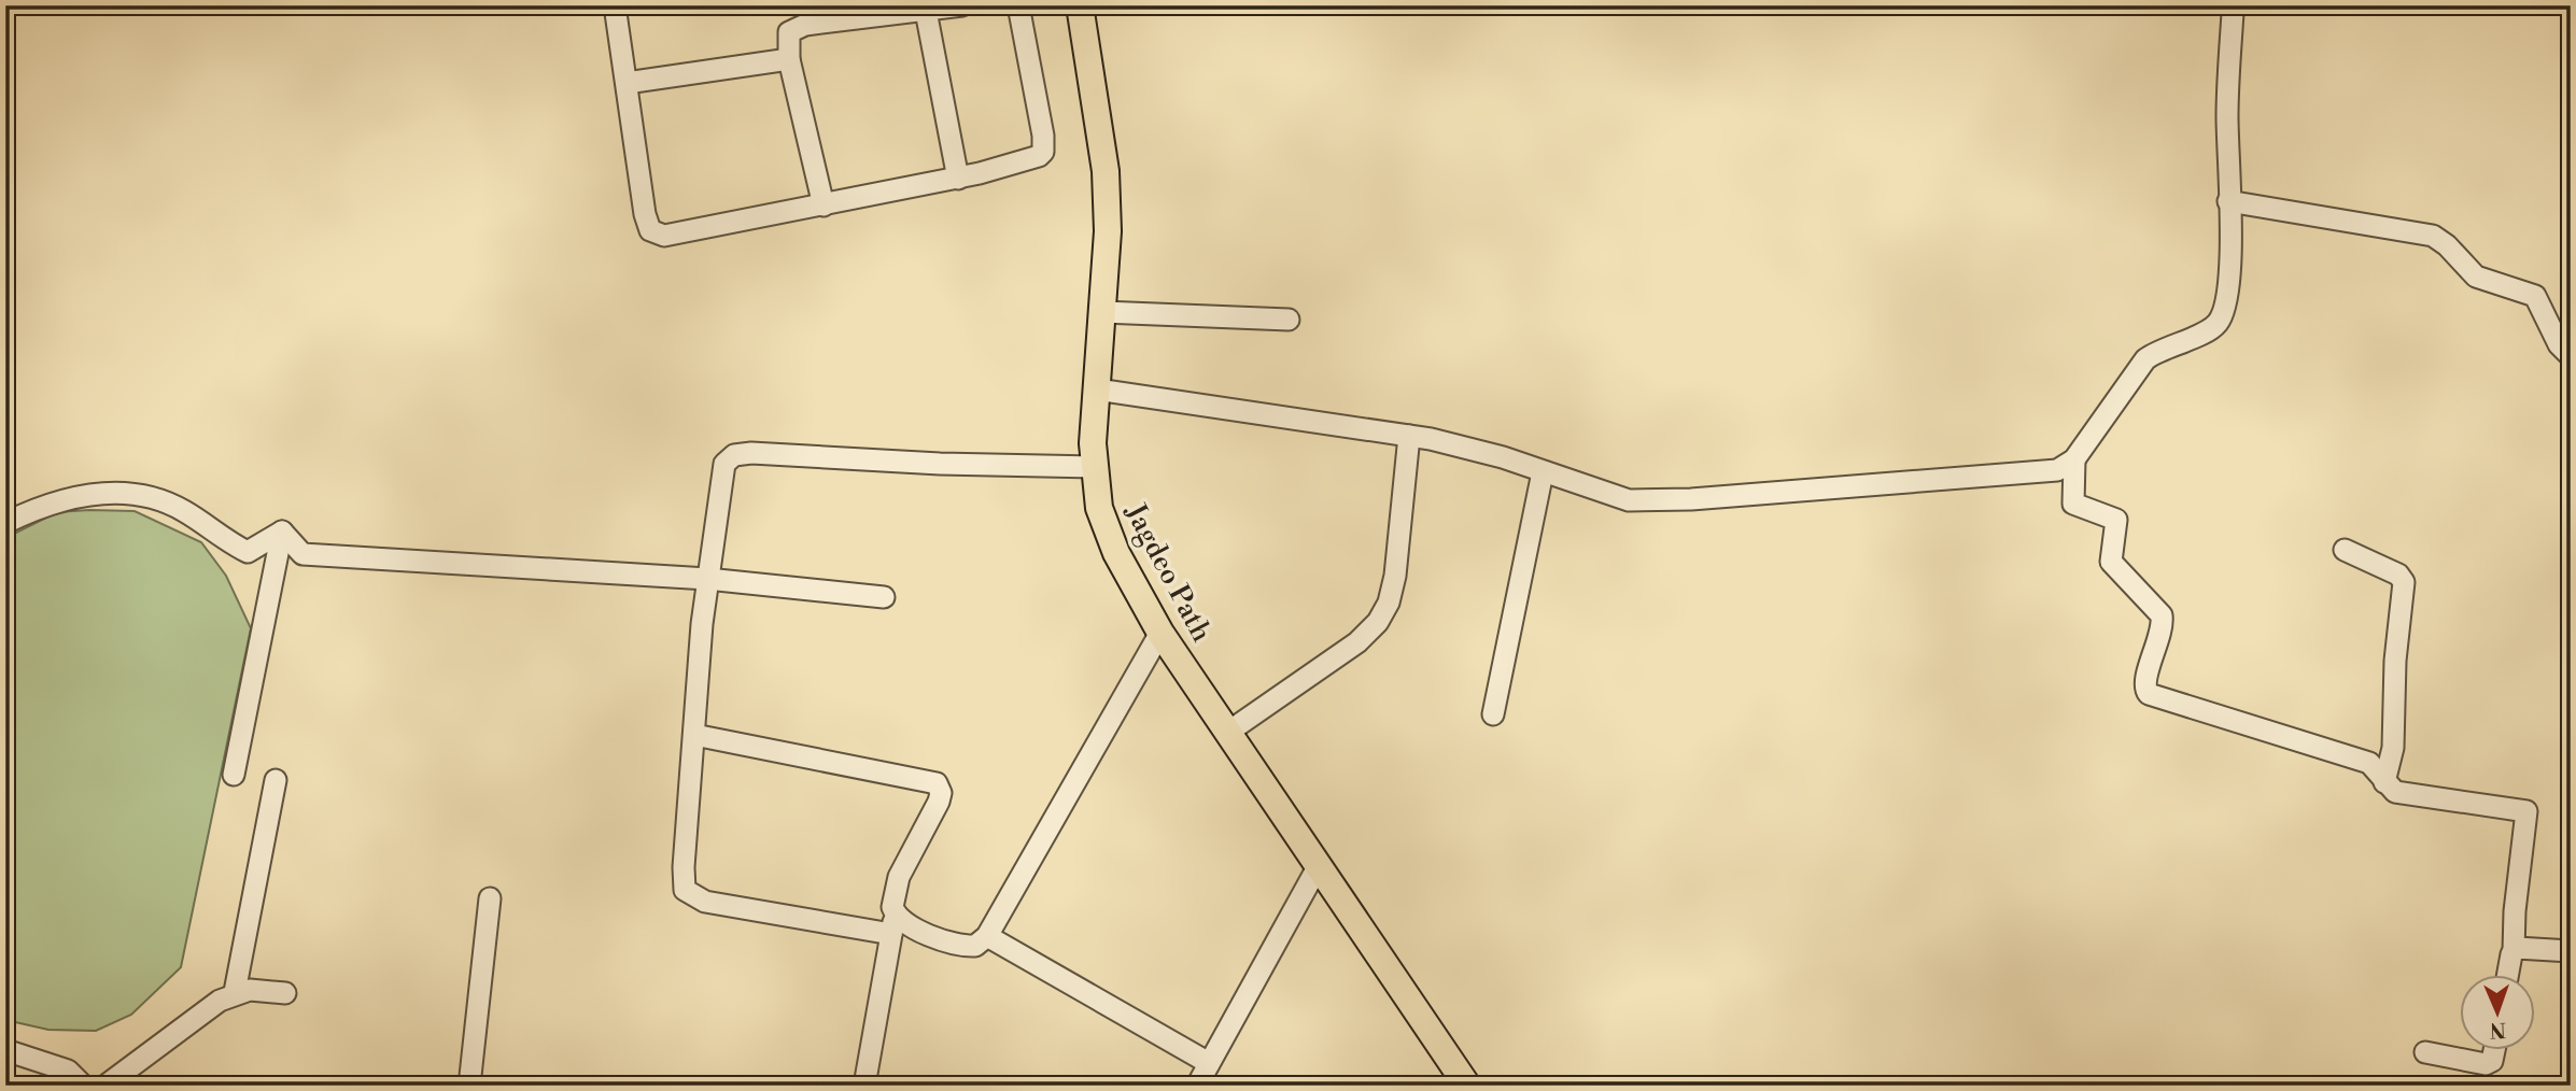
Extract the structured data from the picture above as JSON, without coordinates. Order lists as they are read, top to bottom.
{
  "streets": {
    "main road": ["Jagdeo Path"]
  },
  "north": "bottom"
}
